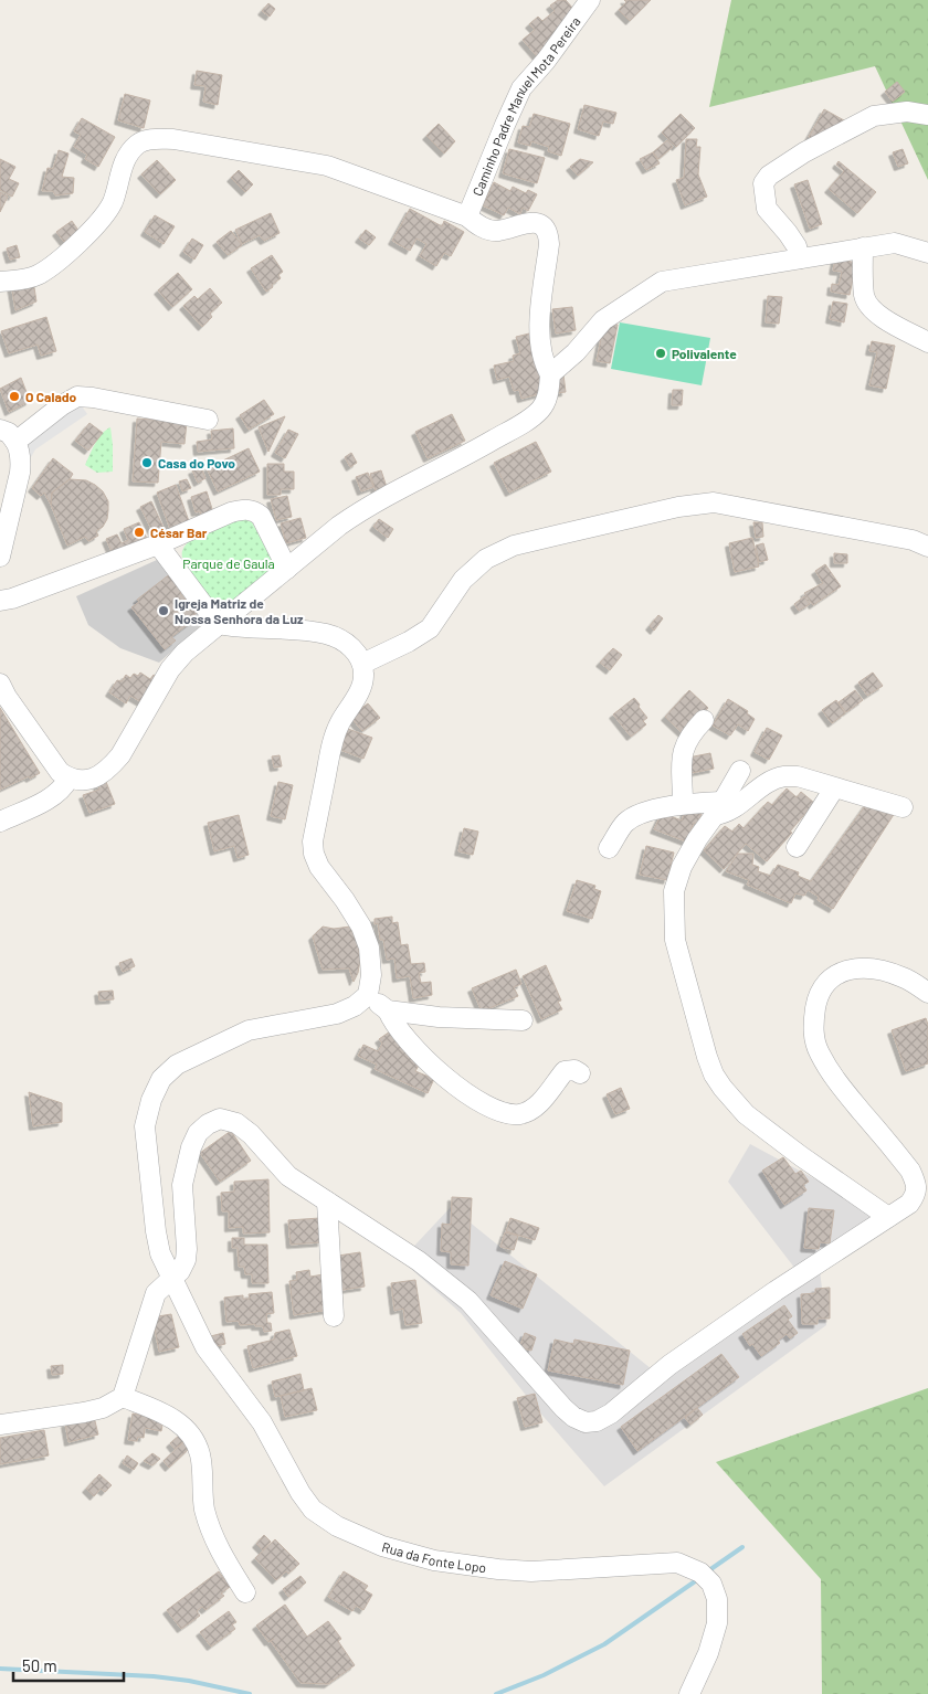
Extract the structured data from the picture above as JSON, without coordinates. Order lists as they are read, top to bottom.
{
  "streets": {
    "street": ["Caminho Padre Manuel Mota Pereira", "Rua da Fonte Lopo"]
  },
  "parks": ["Parque de Gaula"],
  "places": [
    "Polivalente",
    "O Calado",
    "Casa do Povo",
    "César Bar",
    "Igreja Matriz de Nossa Senhora da Luz"
  ],
  "scale_bar": "50 m"
}
